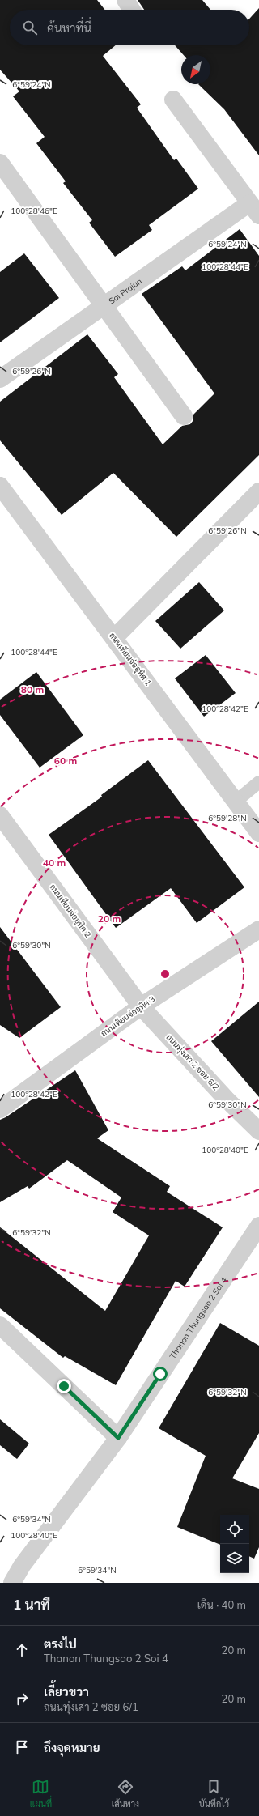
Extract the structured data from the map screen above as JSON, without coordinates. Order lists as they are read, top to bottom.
{
  "streets": {
    "street": [
      "Soi Prajun",
      "ถนนเทียนจ่ออุทิศ 1",
      "ถนนเทียนจ่ออุทิศ 2",
      "ถนนเทียนจ่ออุทิศ 3",
      "ถนนทุ่งเสา 2 ซอย 6/2",
      "Thanon Thungsao 2 Soi 4"
    ]
  },
  "crossings": [
    ["ถนนเทียนจ่ออุทิศ 2", "ถนนเทียนจ่ออุทิศ 3"],
    ["ถนนเทียนจ่ออุทิศ 2", "ถนนทุ่งเสา 2 ซอย 6/2"],
    ["ถนนเทียนจ่ออุทิศ 3", "ถนนทุ่งเสา 2 ซอย 6/2"]
  ],
  "north": "bottom left",
  "page": {
    "search": "ค้นหาที่นี่",
    "heading": ["1 นาที", "เดิน · 40 m"],
    "list": [
      ["ตรงไป", "Thanon Thungsao 2 Soi 4", "20 m"],
      ["เลี้ยวขวา", "ถนนทุ่งเสา 2 ซอย 6/1", "20 m"],
      "ถึงจุดหมาย"
    ],
    "nav": ["แผนที่", "เส้นทาง", "บันทึกไว้"]
  },
  "coordinates": [
    "6°59'24\"N",
    "100°28'46\"E",
    "100°28'44\"E",
    "6°59'26\"N",
    "100°28'42\"E",
    "6°59'28\"N",
    "6°59'30\"N",
    "100°28'40\"E",
    "6°59'32\"N",
    "6°59'34\"N"
  ],
  "rings": [
    "80 m",
    "60 m",
    "40 m",
    "20 m"
  ]
}
